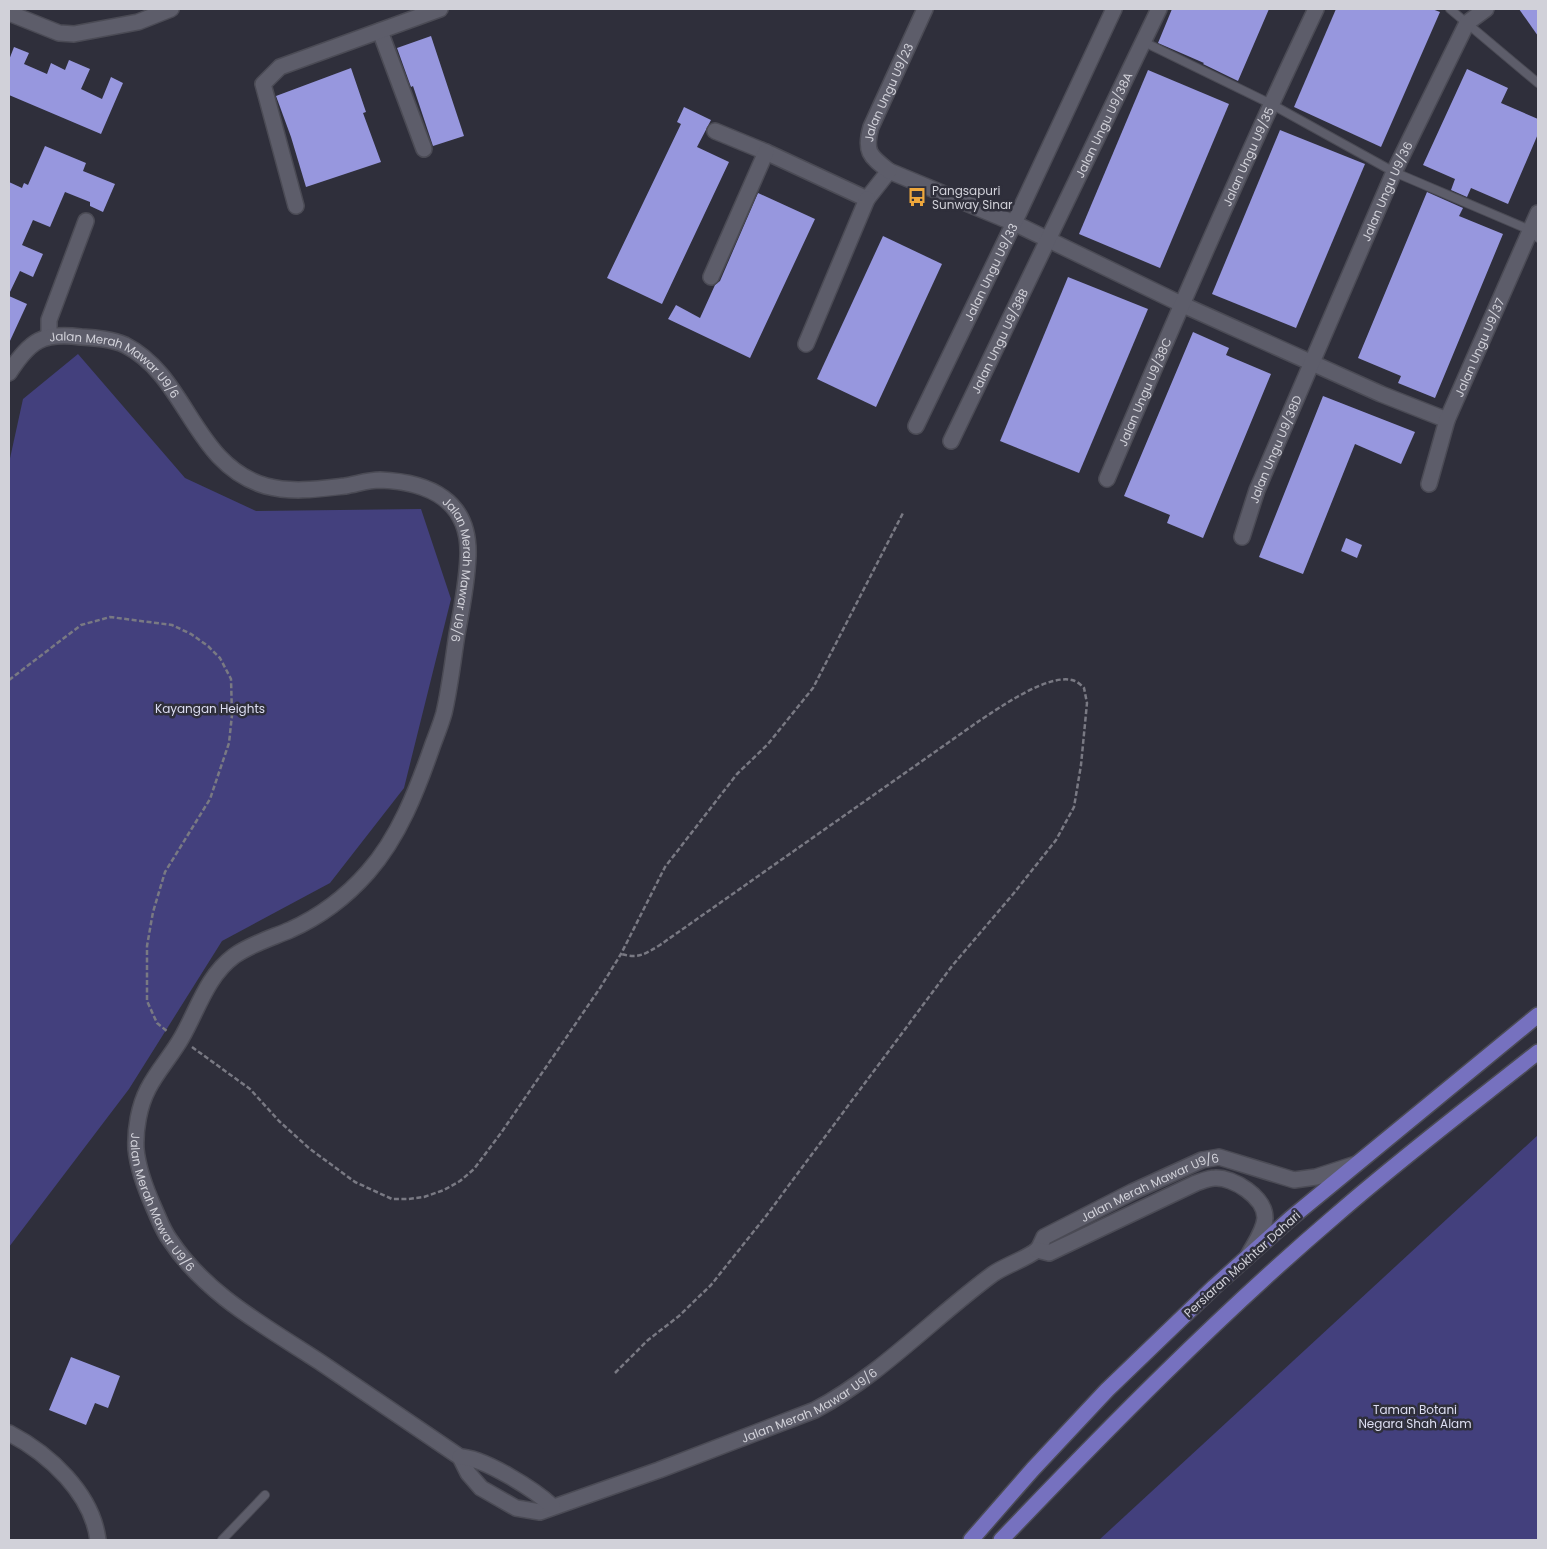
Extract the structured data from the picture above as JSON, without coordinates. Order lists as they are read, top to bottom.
{
  "streets": {
    "main road": ["Persiaran Mokhtar Dahari"],
    "street": [
      "Jalan Ungu U9/23",
      "Jalan Ungu U9/38A",
      "Jalan Ungu U9/35",
      "Jalan Ungu U9/36",
      "Jalan Ungu U9/33",
      "Jalan Ungu U9/38B",
      "Jalan Ungu U9/37",
      "Jalan Merah Mawar U9/6",
      "Jalan Ungu U9/38C",
      "Jalan Ungu U9/38D"
    ]
  },
  "crossings": [
    ["Jalan Ungu U9/38A", "Jalan Ungu U9/38B"],
    ["Jalan Ungu U9/35", "Jalan Ungu U9/38C"],
    ["Jalan Ungu U9/36", "Jalan Ungu U9/38D"],
    ["Jalan Merah Mawar U9/6", "Persiaran Mokhtar Dahari"]
  ],
  "parks": ["Kayangan Heights", "Taman Botani Negara Shah Alam"],
  "places": {
    "bus stop": ["Pangsapuri Sunway Sinar"]
  }
}
